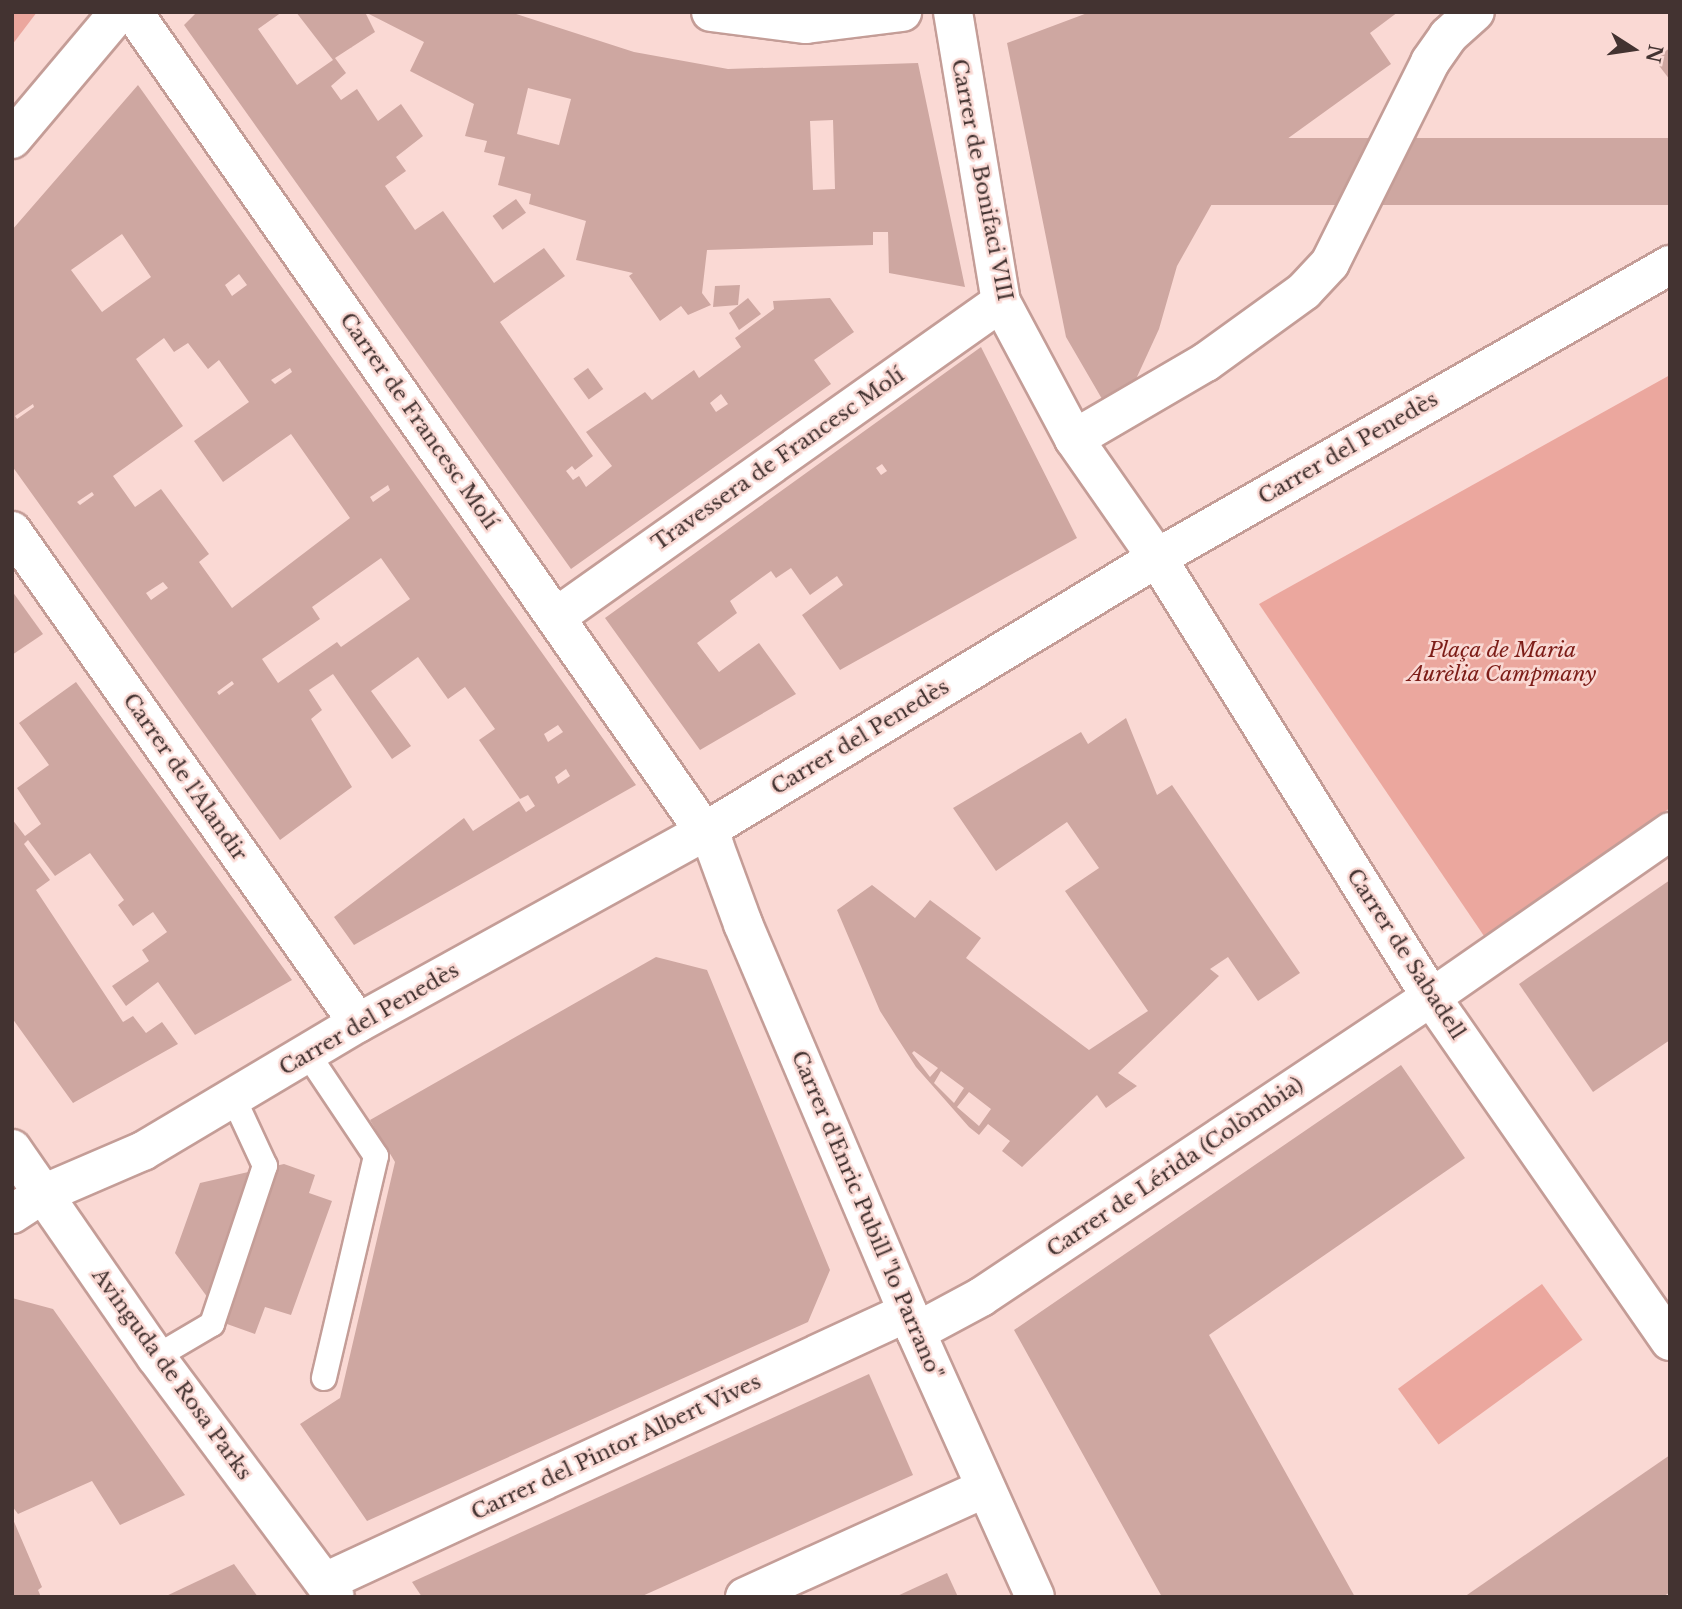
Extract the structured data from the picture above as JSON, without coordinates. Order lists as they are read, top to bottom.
{
  "streets": {
    "street": [
      "Carrer de Bonifaci VIII",
      "Carrer de Francesc Molí",
      "Carrer del Penedès",
      "Travessera de Francesc Molí",
      "Carrer de l'Alandir",
      "Carrer de Sabadell",
      "Carrer de Lérida (Colòmbia)",
      "Carrer d'Enric Pubill \"lo Parrano\"",
      "Avinguda de Rosa Parks",
      "Carrer del Pintor Albert Vives"
    ]
  },
  "crossings": [
    ["Carrer de Bonifaci VIII", "Carrer del Penedès"],
    ["Carrer de Bonifaci VIII", "Travessera de Francesc Molí"],
    ["Carrer de Bonifaci VIII", "Carrer de Sabadell"],
    ["Carrer de Francesc Molí", "Carrer del Penedès"],
    ["Carrer de Francesc Molí", "Travessera de Francesc Molí"],
    ["Carrer de Francesc Molí", "Carrer d'Enric Pubill \"lo Parrano\""],
    ["Carrer del Penedès", "Carrer de l'Alandir"],
    ["Carrer del Penedès", "Carrer de Sabadell"],
    ["Carrer del Penedès", "Carrer d'Enric Pubill \"lo Parrano\""],
    ["Carrer del Penedès", "Avinguda de Rosa Parks"],
    ["Carrer de Sabadell", "Carrer de Lérida (Colòmbia)"],
    ["Carrer de Lérida (Colòmbia)", "Carrer d'Enric Pubill \"lo Parrano\""],
    ["Carrer de Lérida (Colòmbia)", "Carrer del Pintor Albert Vives"],
    ["Carrer d'Enric Pubill \"lo Parrano\"", "Carrer del Pintor Albert Vives"],
    ["Avinguda de Rosa Parks", "Carrer del Pintor Albert Vives"]
  ],
  "parks": ["Plaça de Maria Aurèlia Campmany"],
  "north": "right"
}
